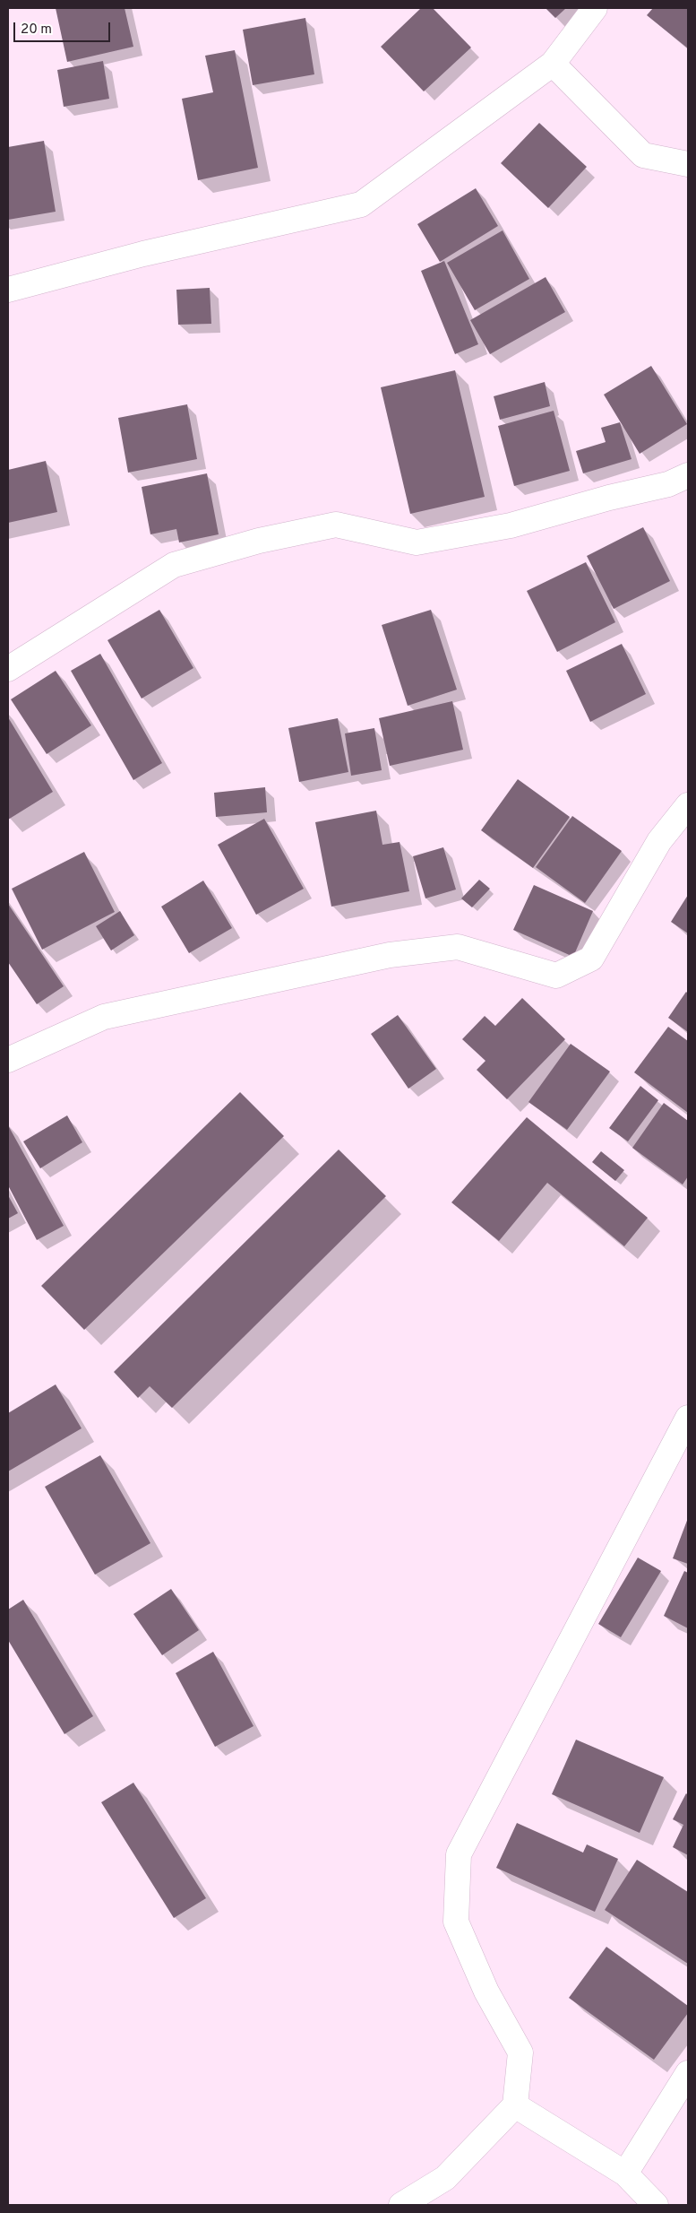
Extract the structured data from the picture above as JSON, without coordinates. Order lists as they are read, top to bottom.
{
  "scale_bar": "20 m"
}
